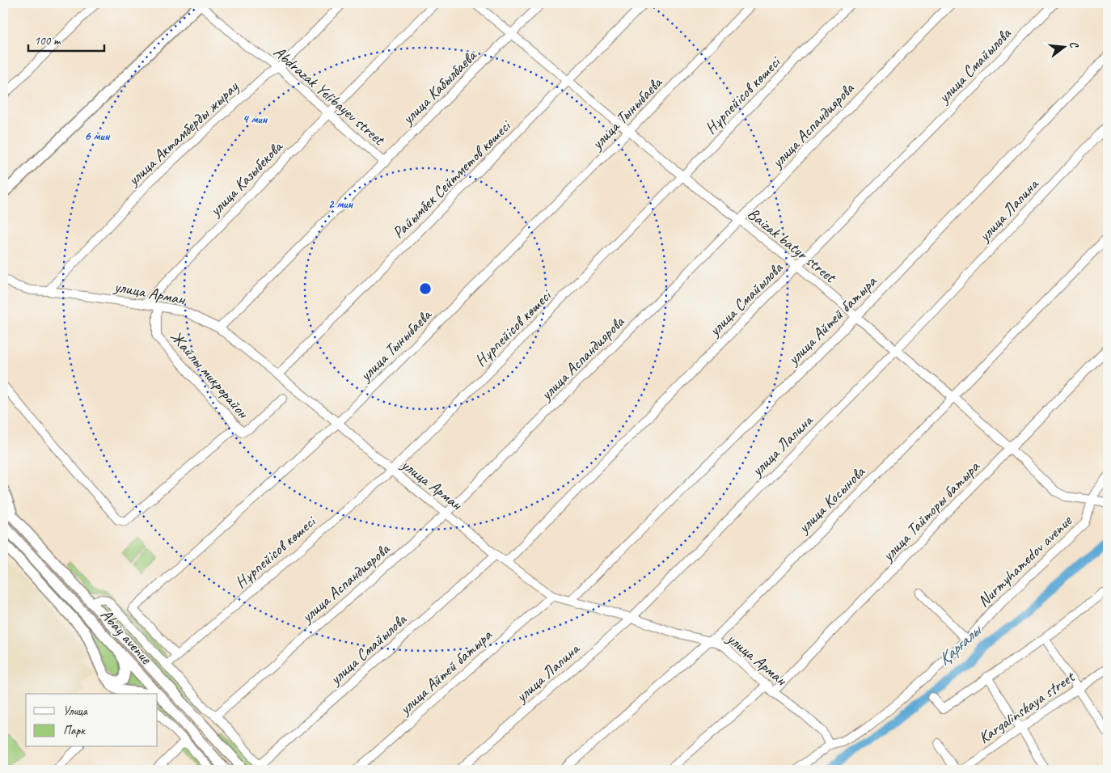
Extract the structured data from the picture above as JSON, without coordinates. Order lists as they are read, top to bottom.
{
  "streets": {
    "main road": ["Abay avenue"],
    "street": [
      "улица Смайылова",
      "улица Кабылбаева",
      "Abdrazak Yelibayev street",
      "Нұрпейісов көшесі",
      "улица Тыныбаева",
      "улица Аспандиярова",
      "улица Актамберды жырау",
      "улица Казыбекова",
      "Райымбек Сейтметов көшесі",
      "улица Лапина",
      "Baizak batyr street",
      "улица Арман",
      "улица Айтей батыра",
      "Жайлы микрорайон",
      "улица Косынова",
      "улица Тайторы батыра",
      "Nurmyhamedov avenue",
      "Kargalinskaya street"
    ]
  },
  "crossings": [
    ["улица Смайылова", "Baizak batyr street"],
    ["улица Смайылова", "улица Арман"],
    ["улица Кабылбаева", "Abdrazak Yelibayev street"],
    ["улица Кабылбаева", "Baizak batyr street"],
    ["улица Кабылбаева", "улица Арман"],
    ["Abdrazak Yelibayev street", "улица Актамберды жырау"],
    ["Abdrazak Yelibayev street", "улица Казыбекова"],
    ["Нұрпейісов көшесі", "улица Тыныбаева"],
    ["Нұрпейісов көшесі", "Baizak batyr street"],
    ["Нұрпейісов көшесі", "улица Арман"],
    ["улица Тыныбаева", "Baizak batyr street"],
    ["улица Тыныбаева", "улица Арман"],
    ["улица Аспандиярова", "Baizak batyr street"],
    ["улица Аспандиярова", "улица Арман"],
    ["улица Актамберды жырау", "улица Арман"],
    ["улица Казыбекова", "улица Арман"],
    ["Райымбек Сейтметов көшесі", "Baizak batyr street"],
    ["Райымбек Сейтметов көшесі", "улица Арман"],
    ["улица Лапина", "Baizak batyr street"],
    ["улица Лапина", "улица Арман"],
    ["Baizak batyr street", "улица Айтей батыра"],
    ["Baizak batyr street", "улица Косынова"],
    ["Baizak batyr street", "улица Тайторы батыра"],
    ["Baizak batyr street", "Nurmyhamedov avenue"],
    ["улица Арман", "улица Айтей батыра"],
    ["улица Арман", "Жайлы микрорайон"],
    ["улица Арман", "улица Косынова"],
    ["улица Арман", "улица Тайторы батыра"],
    ["улица Арман", "Nurmyhamedov avenue"]
  ],
  "water": ["Қарғалы"],
  "legend": ["Улица", "Парк"],
  "scale_bar": "100 m",
  "north": "right",
  "rings": ["4 мин", "6 мин", "2 мин"]
}
